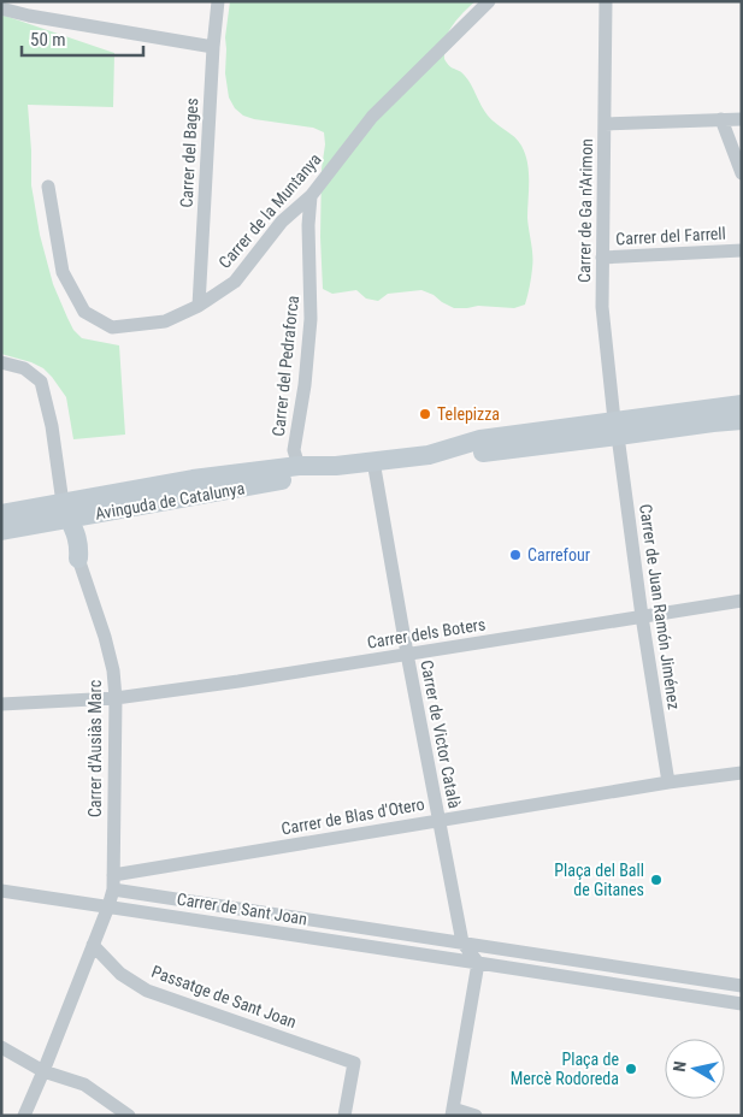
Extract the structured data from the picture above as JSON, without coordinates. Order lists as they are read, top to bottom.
{
  "streets": {
    "street": [
      "Carrer del Bages",
      "Carrer de la Muntanya",
      "Carrer de Ga n'Arimon",
      "Carrer del Farrell",
      "Carrer del Pedraforca",
      "Avinguda de Catalunya",
      "Carrer de Juan Ramón Jiménez",
      "Carrer dels Boters",
      "Carrer de Victor Català",
      "Carrer d'Ausiàs Marc",
      "Carrer de Blas d'Otero",
      "Carrer de Sant Joan",
      "Passatge de Sant Joan"
    ]
  },
  "crossings": [
    ["Carrer del Bages", "Carrer de la Muntanya"],
    ["Carrer de la Muntanya", "Carrer del Pedraforca"],
    ["Carrer de Ga n'Arimon", "Carrer del Farrell"],
    ["Carrer de Ga n'Arimon", "Avinguda de Catalunya"],
    ["Carrer de Ga n'Arimon", "Carrer de Juan Ramón Jiménez"],
    ["Carrer del Pedraforca", "Avinguda de Catalunya"],
    ["Avinguda de Catalunya", "Carrer de Juan Ramón Jiménez"],
    ["Avinguda de Catalunya", "Carrer de Victor Català"],
    ["Carrer de Juan Ramón Jiménez", "Carrer dels Boters"],
    ["Carrer de Juan Ramón Jiménez", "Carrer de Blas d'Otero"],
    ["Carrer dels Boters", "Carrer de Victor Català"],
    ["Carrer dels Boters", "Carrer d'Ausiàs Marc"],
    ["Carrer de Victor Català", "Carrer de Blas d'Otero"],
    ["Carrer de Victor Català", "Carrer de Sant Joan"],
    ["Carrer d'Ausiàs Marc", "Carrer de Blas d'Otero"],
    ["Carrer d'Ausiàs Marc", "Carrer de Sant Joan"],
    ["Carrer d'Ausiàs Marc", "Passatge de Sant Joan"]
  ],
  "places": [
    "Telepizza",
    "Carrefour",
    "Plaça del Ball de Gitanes",
    "Plaça de Mercè Rodoreda"
  ],
  "scale_bar": "50 m",
  "north": "left"
}
